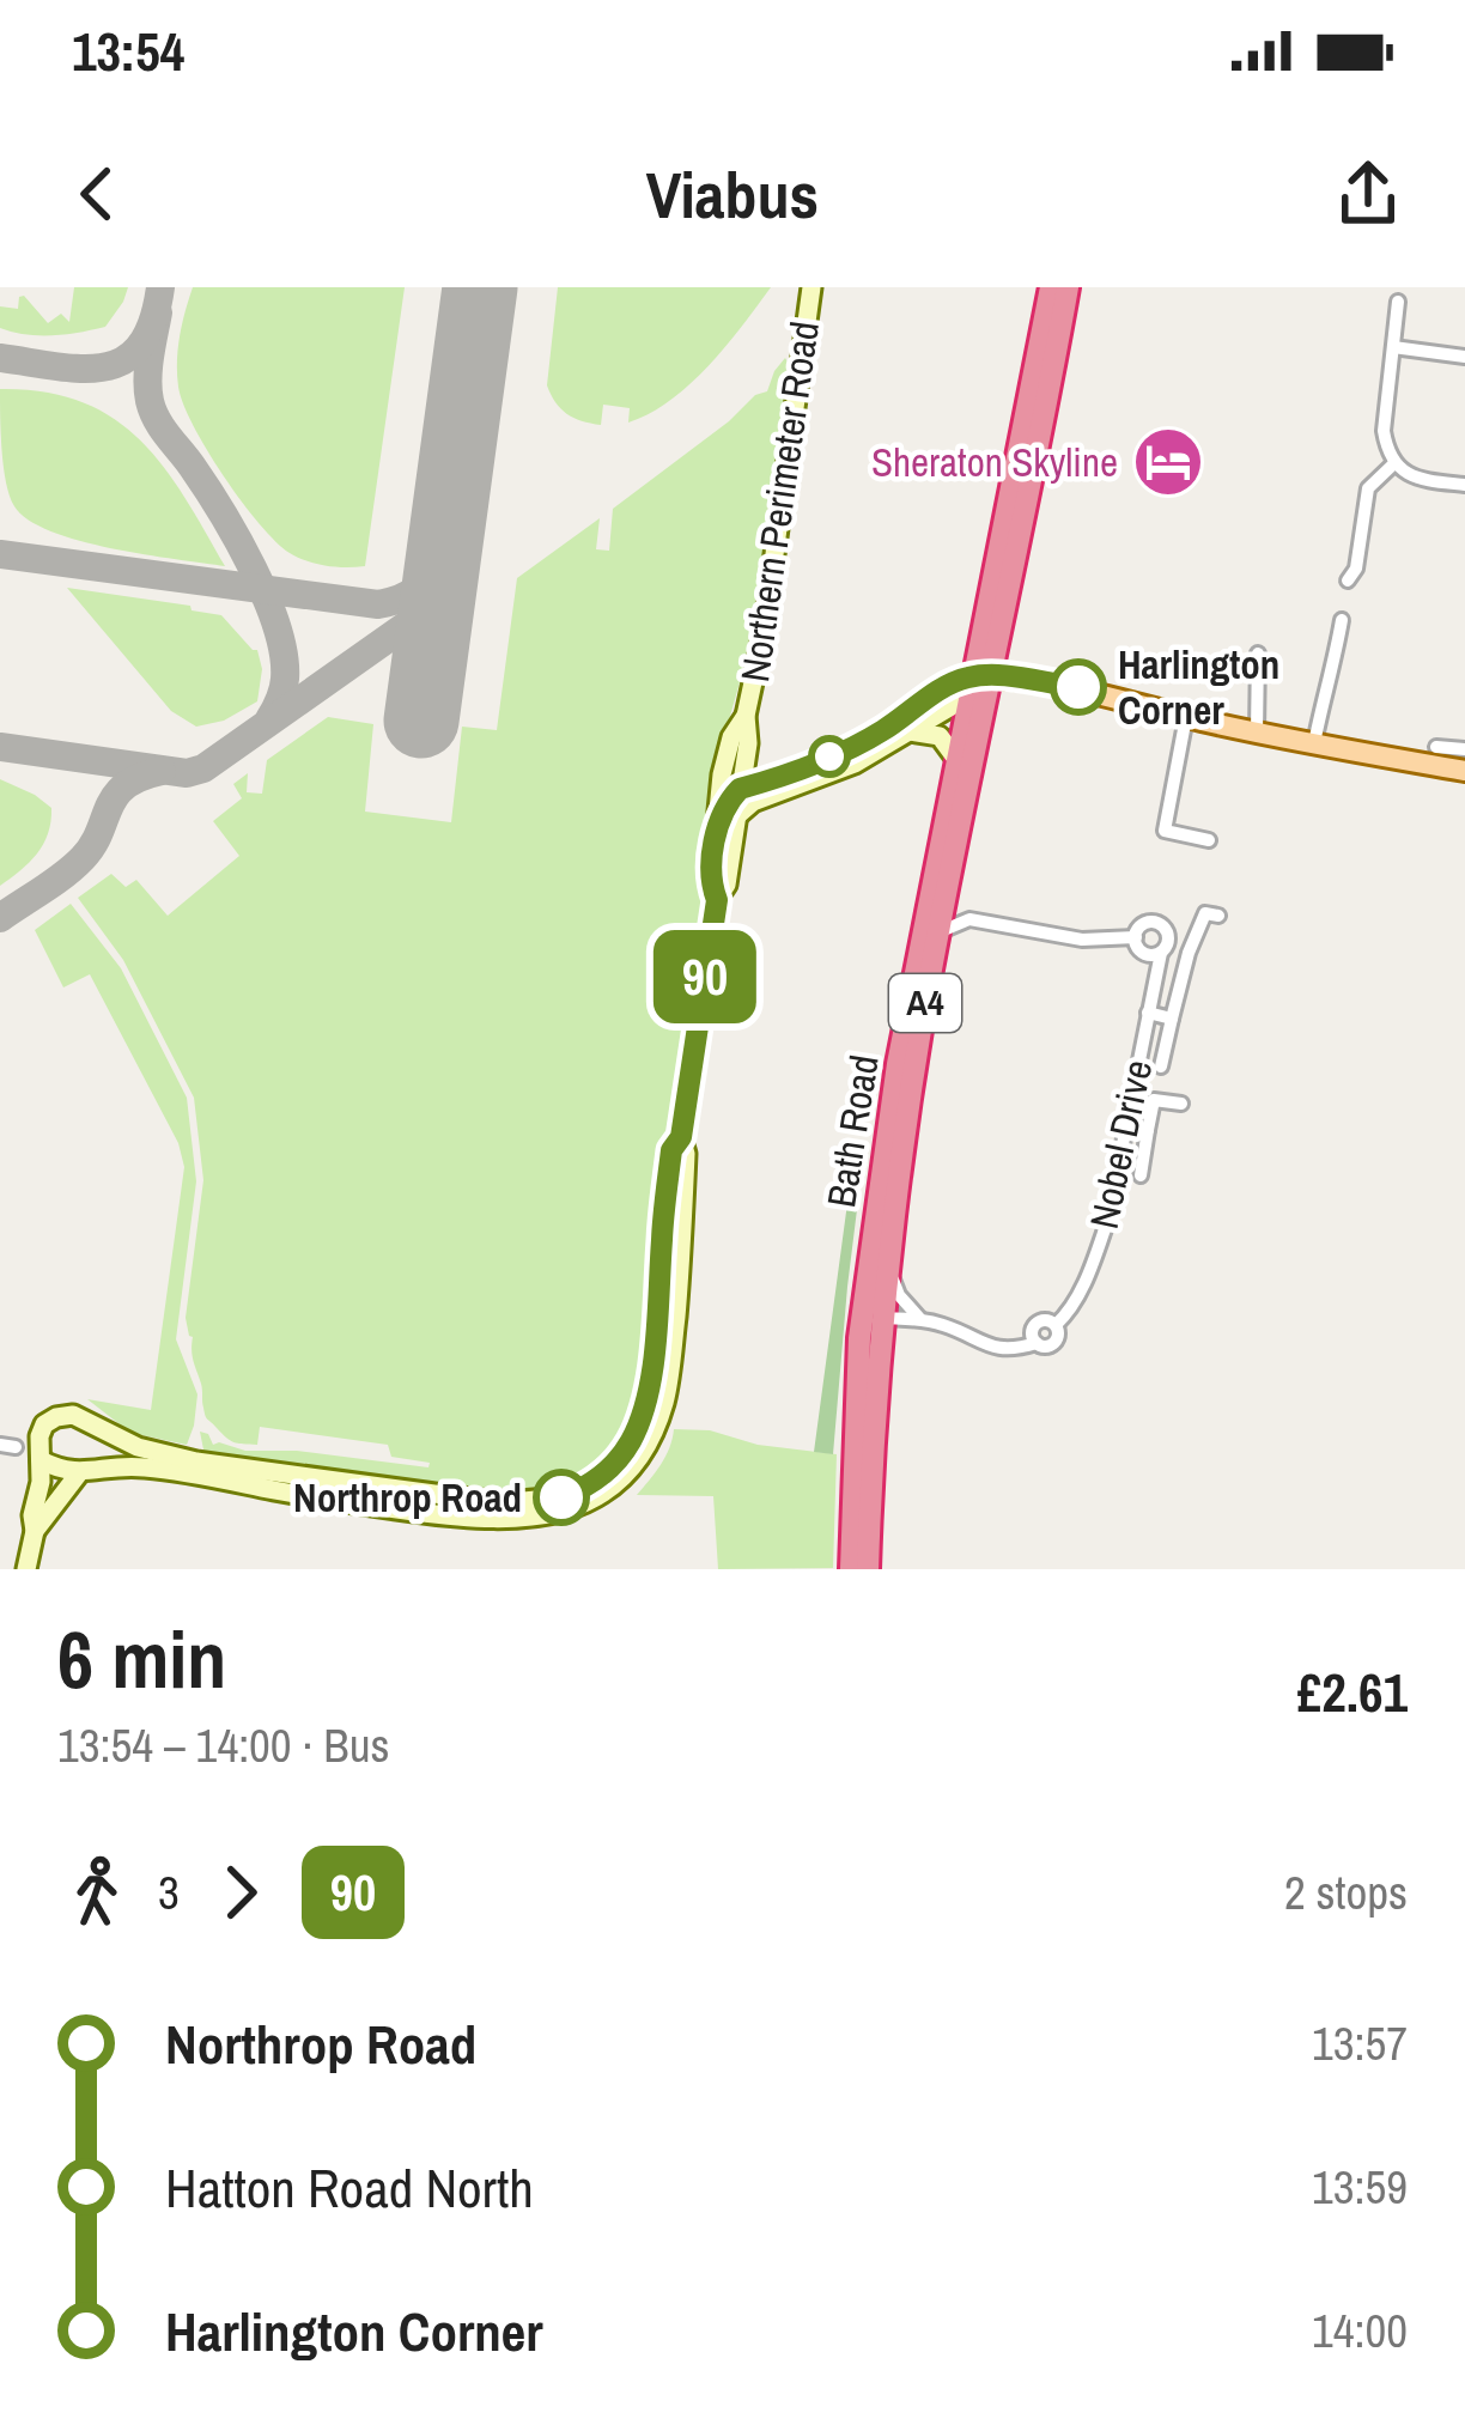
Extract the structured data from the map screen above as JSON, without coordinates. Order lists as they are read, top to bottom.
{
  "streets": {
    "highway": ["A4", "Bath Road"],
    "street": ["Northern Perimeter Road", "Nobel Drive"]
  },
  "places": {
    "hotel": ["Sheraton Skyline"],
    "other": ["Harlington Corner", "Northrop Road"]
  },
  "lines": ["bus line 90"],
  "page": {
    "status": "13:54",
    "header": "Viabus",
    "on_map": "90",
    "heading": ["6 min", "13:54 – 14:00 · Bus", "£2.61"],
    "legs": ["3", "90", "2 stops"],
    "list": [
      {
        "name": "Northrop Road",
        "value": "13:57"
      },
      {
        "name": "Hatton Road North",
        "value": "13:59"
      },
      {
        "name": "Harlington Corner",
        "value": "14:00"
      }
    ]
  }
}
